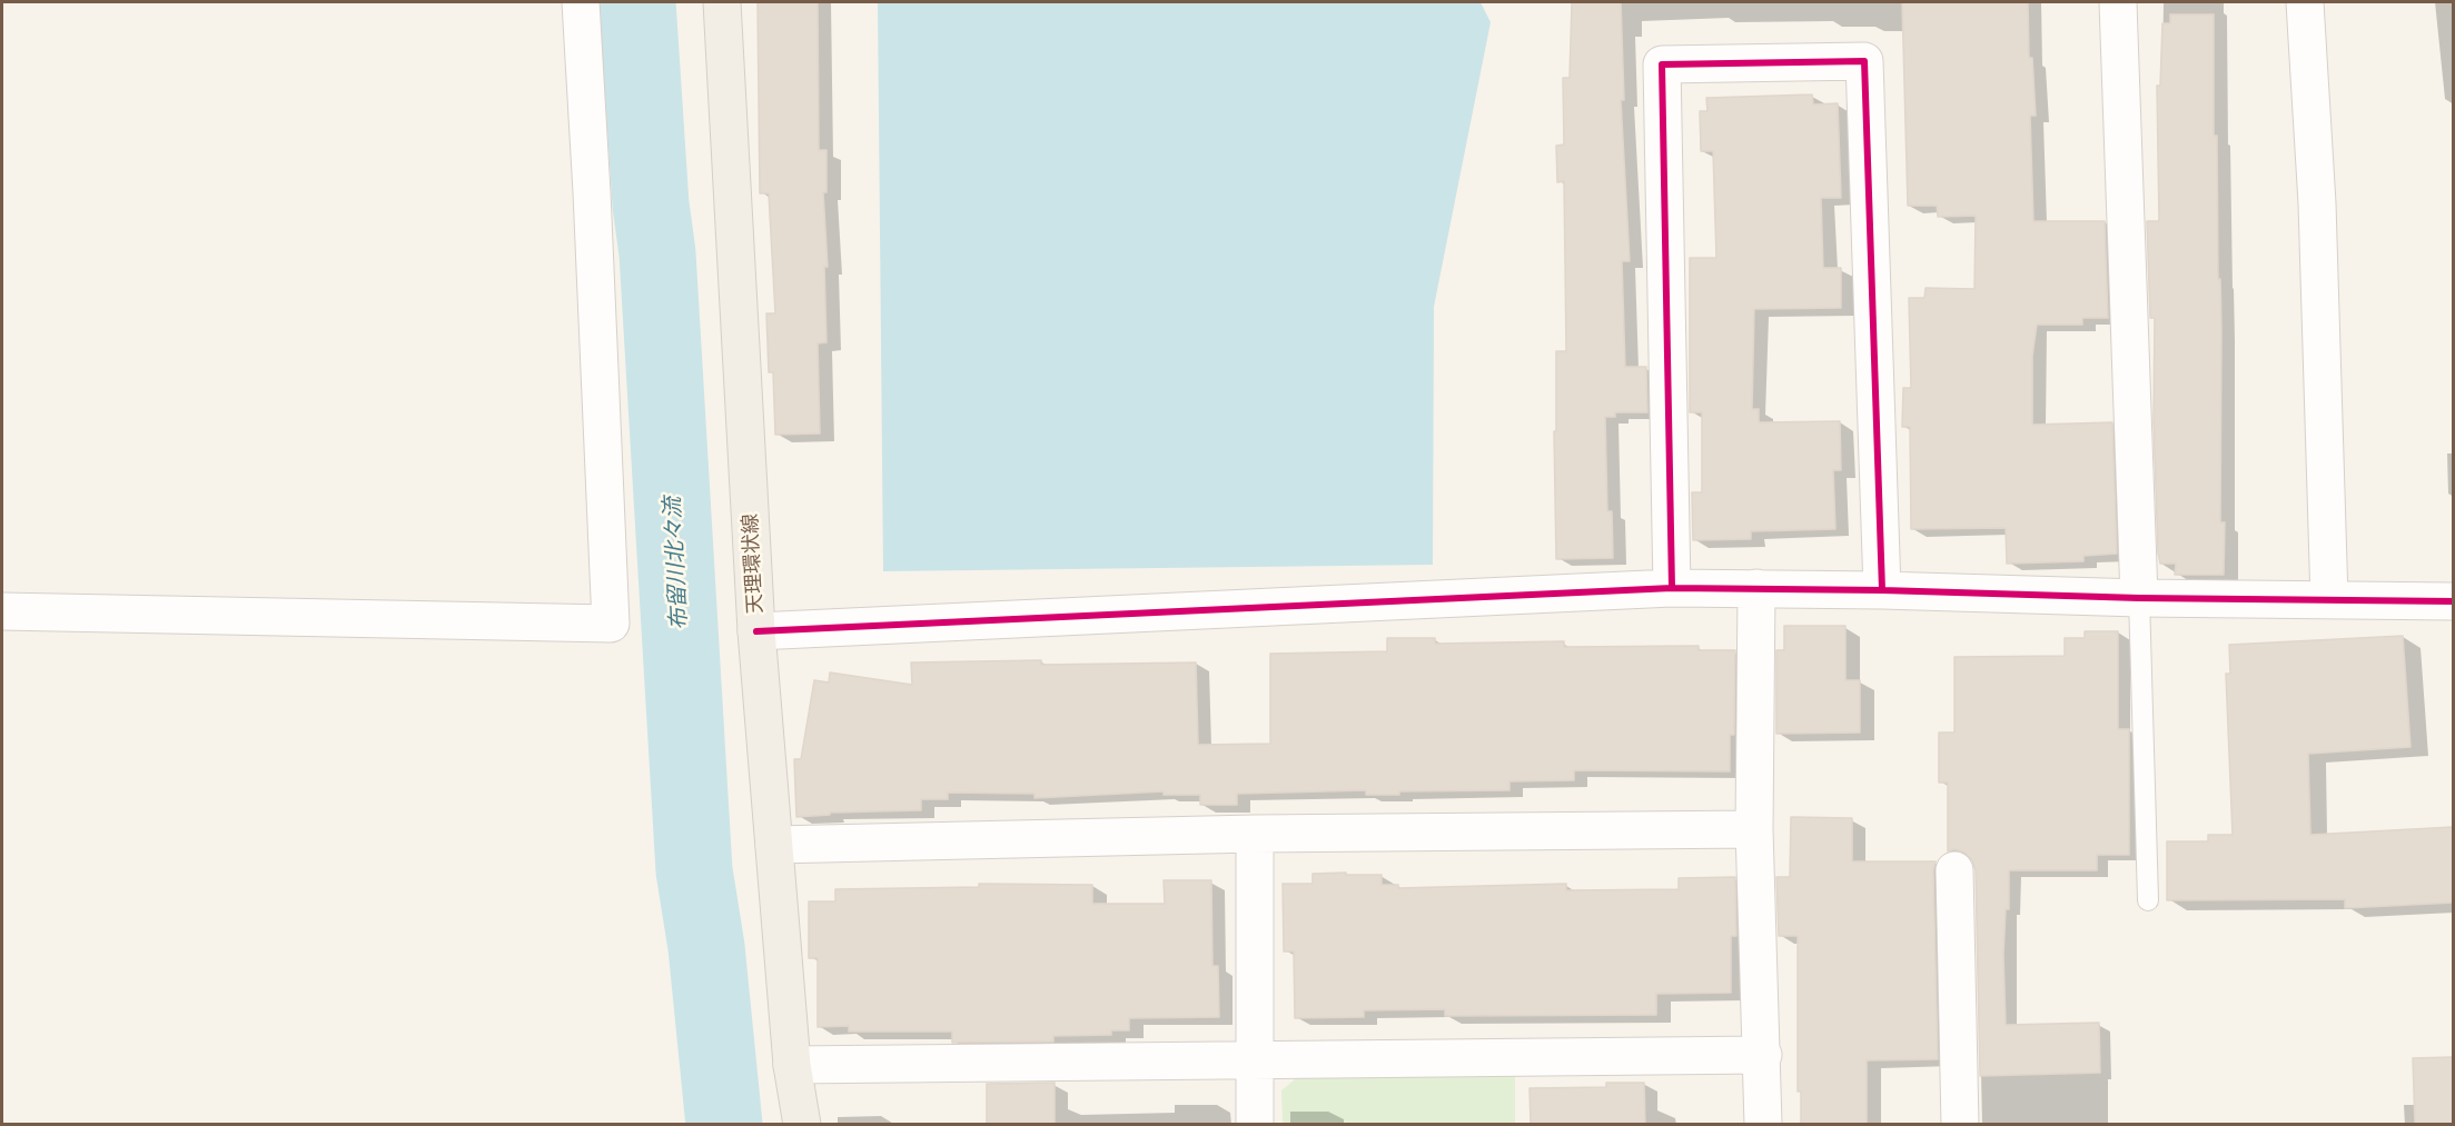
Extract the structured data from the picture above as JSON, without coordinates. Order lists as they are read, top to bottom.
{
  "streets": {
    "main road": ["天理環状線"]
  },
  "water": ["布留川北々流"]
}
